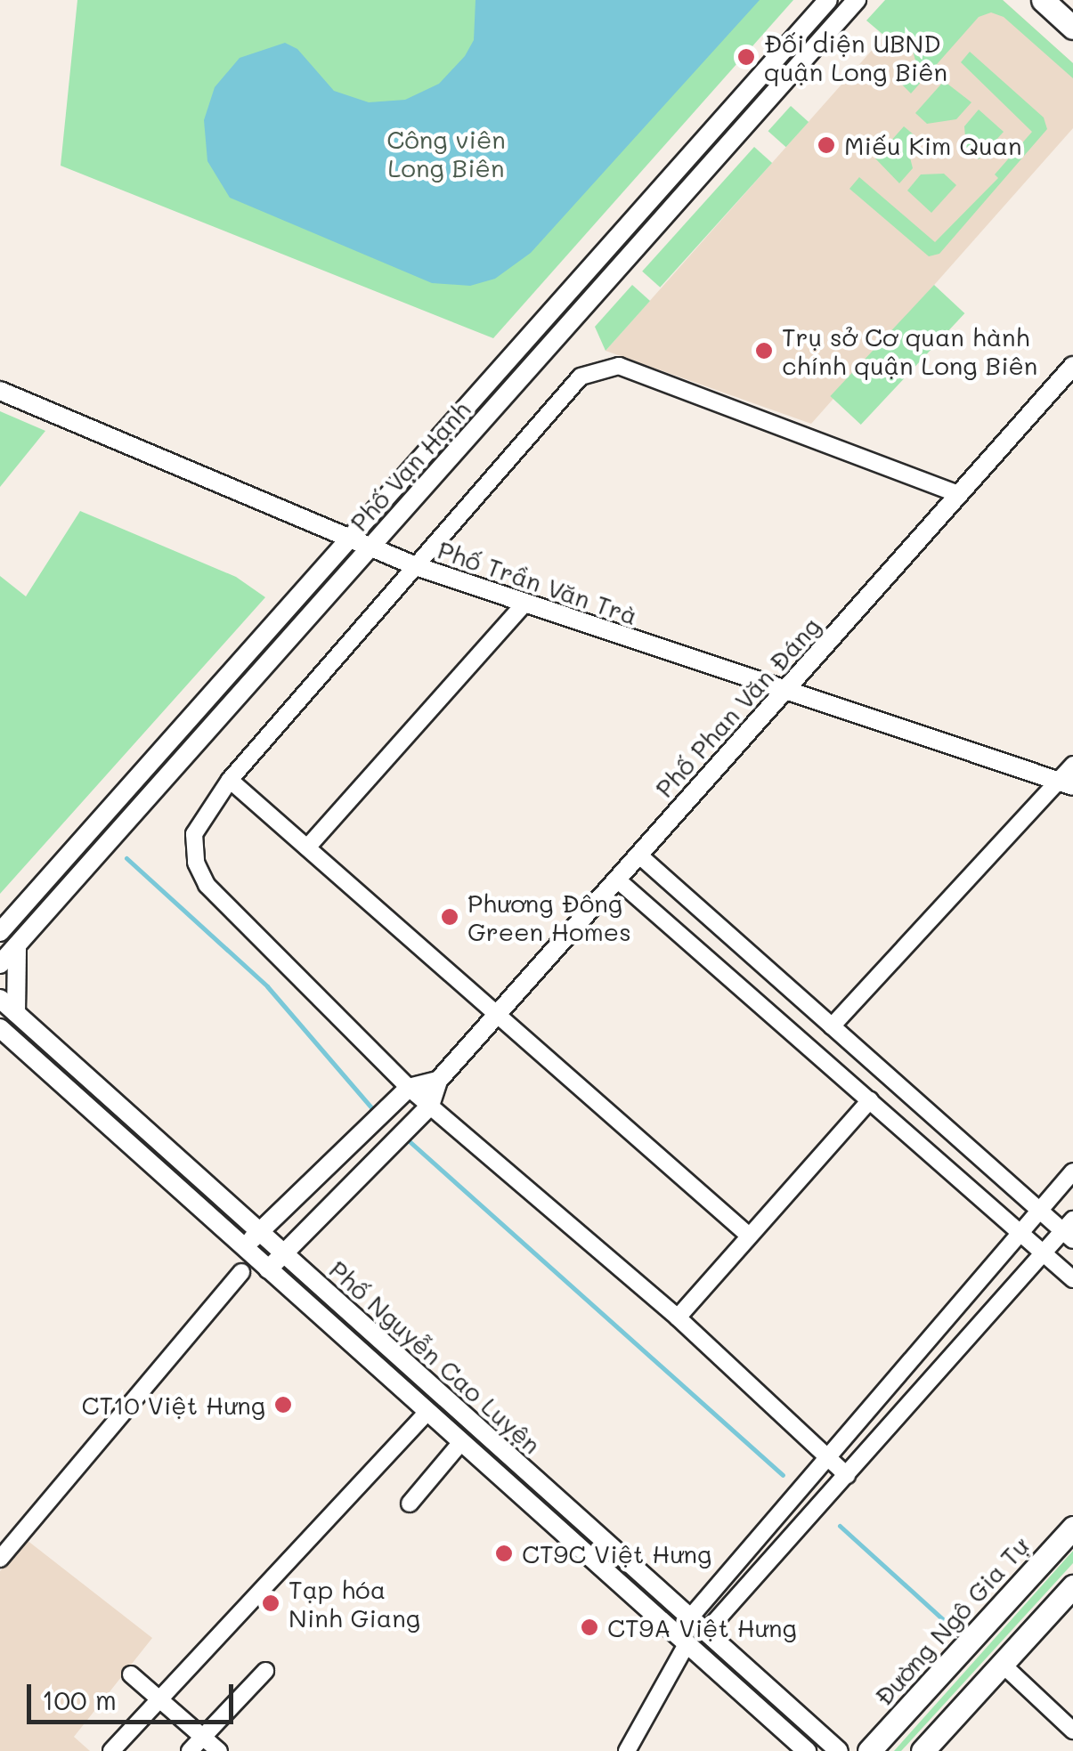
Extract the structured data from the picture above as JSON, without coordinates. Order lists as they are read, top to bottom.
{
  "streets": {
    "main road": ["Đường Ngô Gia Tự"],
    "street": [
      "Phố Vạn Hạnh",
      "Phố Trần Văn Trà",
      "Phố Phan Văn Đáng",
      "Phố Nguyễn Cao Luyện"
    ]
  },
  "crossings": [
    ["Phố Vạn Hạnh", "Phố Trần Văn Trà"],
    ["Phố Trần Văn Trà", "Phố Phan Văn Đáng"],
    ["Phố Phan Văn Đáng", "Phố Nguyễn Cao Luyện"]
  ],
  "parks": ["Công viên Long Biên"],
  "places": [
    "Đối diện UBND quận Long Biên",
    "Miếu Kim Quan",
    "Trụ sở Cơ quan hành chính quận Long Biên",
    "Phương Đông Green Homes",
    "CT10 Việt Hưng",
    "CT9C Việt Hưng",
    "Tạp hóa Ninh Giang",
    "CT9A Việt Hưng"
  ],
  "scale_bar": "100 m"
}
